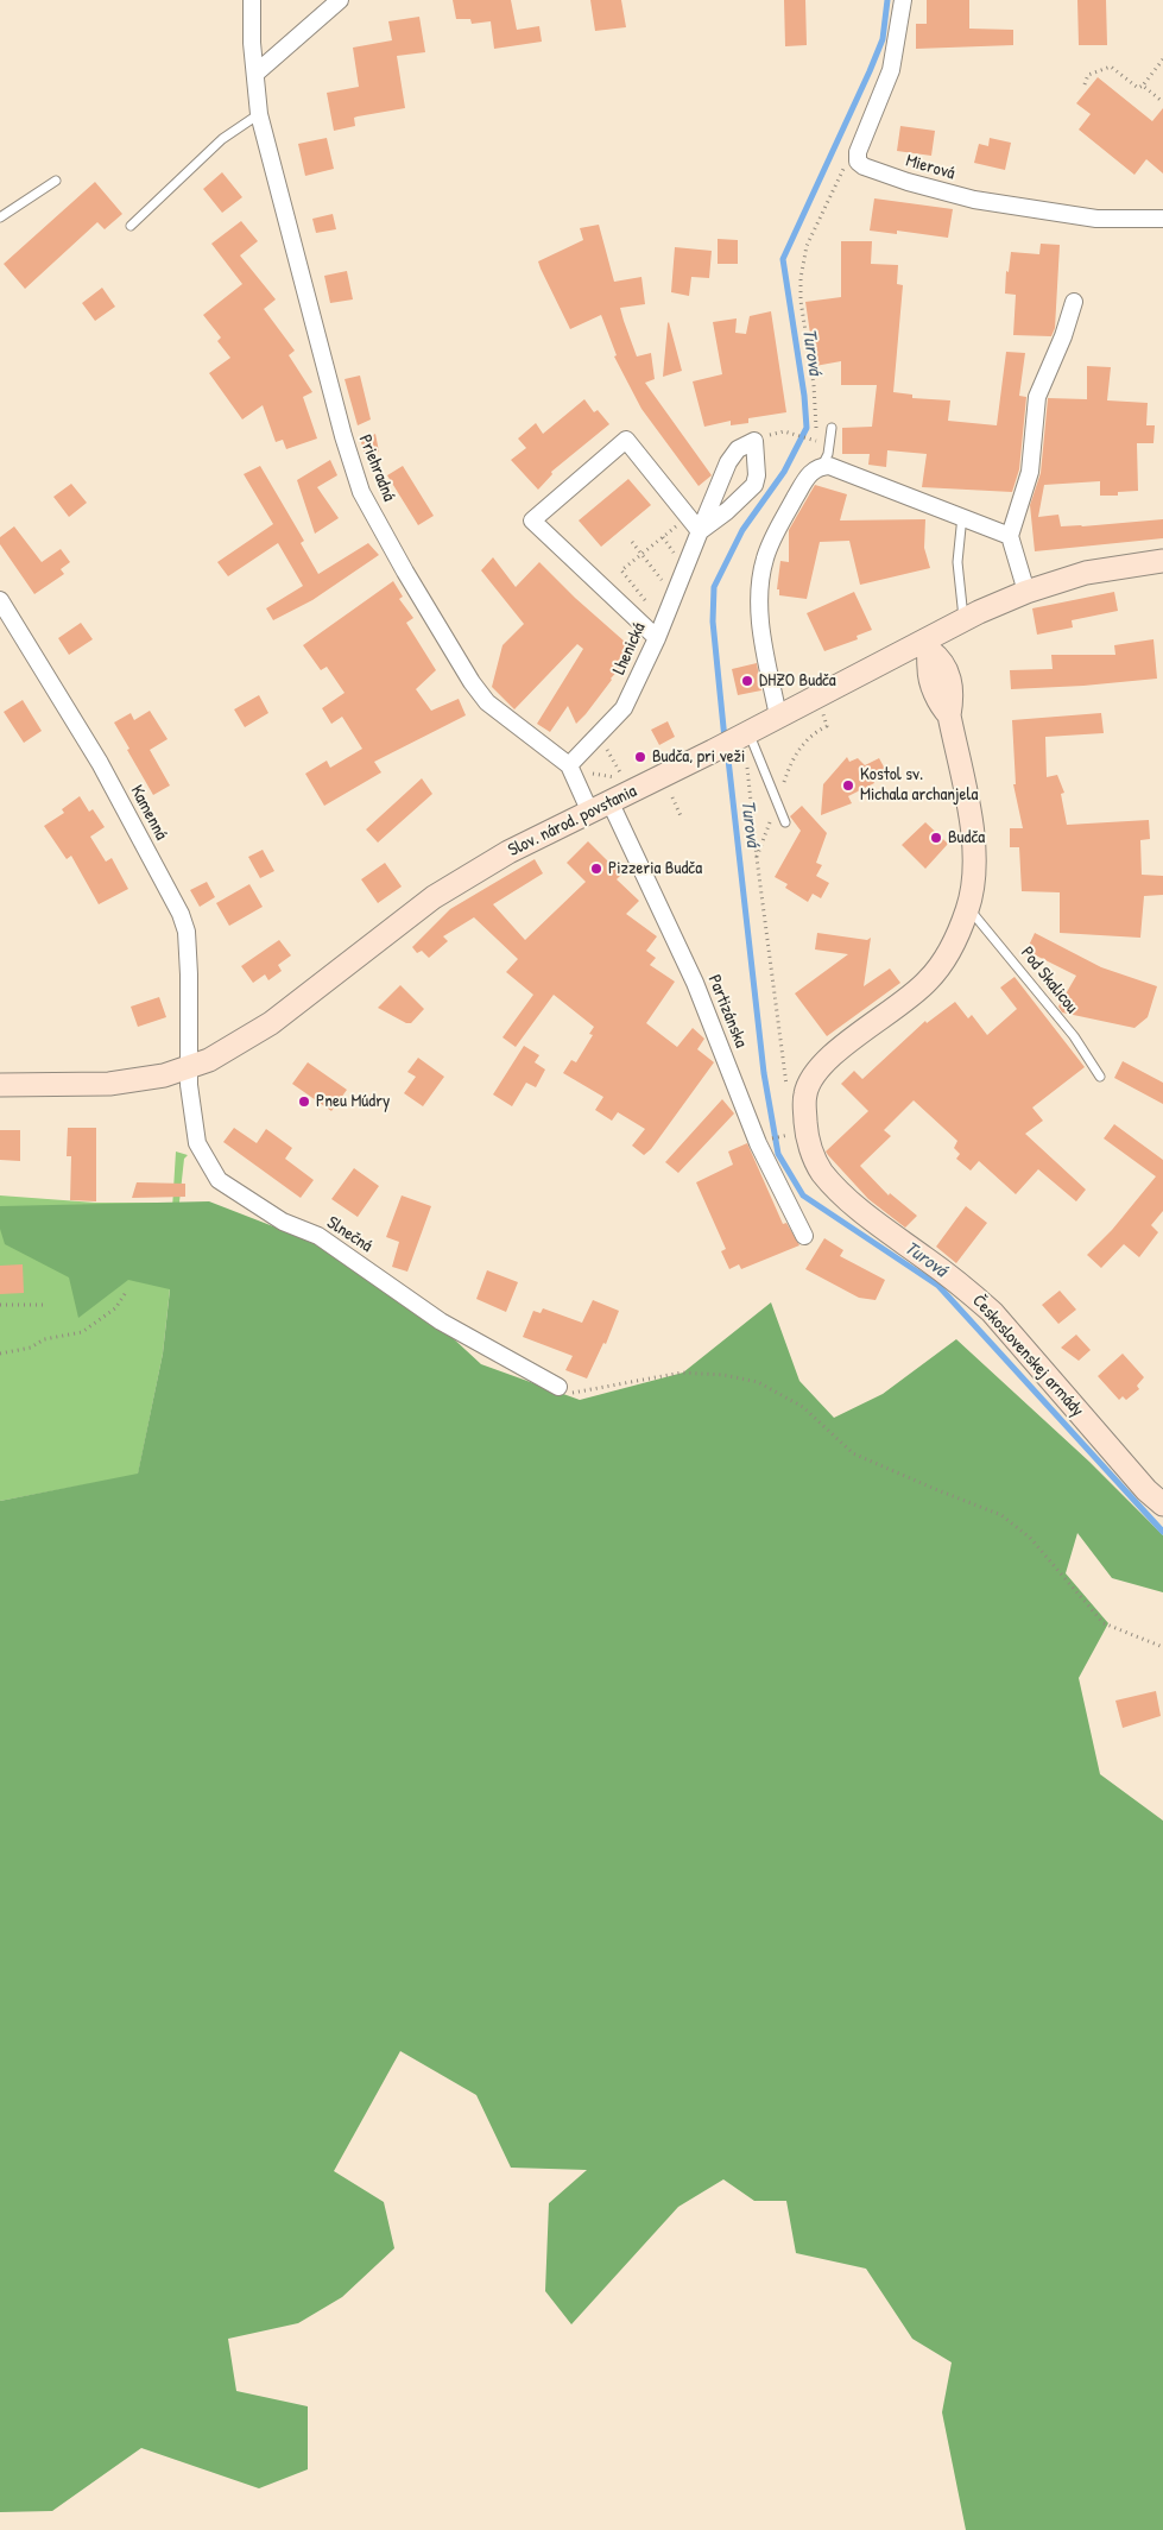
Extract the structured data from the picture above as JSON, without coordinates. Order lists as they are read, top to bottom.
{
  "streets": {
    "street": [
      "Mierová",
      "Priehradná",
      "Lhenická",
      "Kamenná",
      "Slov. národ. povstania",
      "Partizánska",
      "Slnečná",
      "Československej armády"
    ],
    "lane": ["Pod Skalicou"]
  },
  "crossings": [
    ["Priehradná", "Lhenická"],
    ["Priehradná", "Slov. národ. povstania"],
    ["Kamenná", "Slov. národ. povstania"],
    ["Kamenná", "Slnečná"],
    ["Slov. národ. povstania", "Partizánska"],
    ["Slov. národ. povstania", "Slnečná"],
    ["Slov. národ. povstania", "Československej armády"],
    ["Pod Skalicou", "Československej armády"]
  ],
  "water": ["Turová"],
  "places": [
    "DHZO Budča",
    "Budča, pri veži",
    "Kostol sv. Michala archanjela",
    "Budča",
    "Pizzeria Budča",
    "Pneu Múdry"
  ]
}
